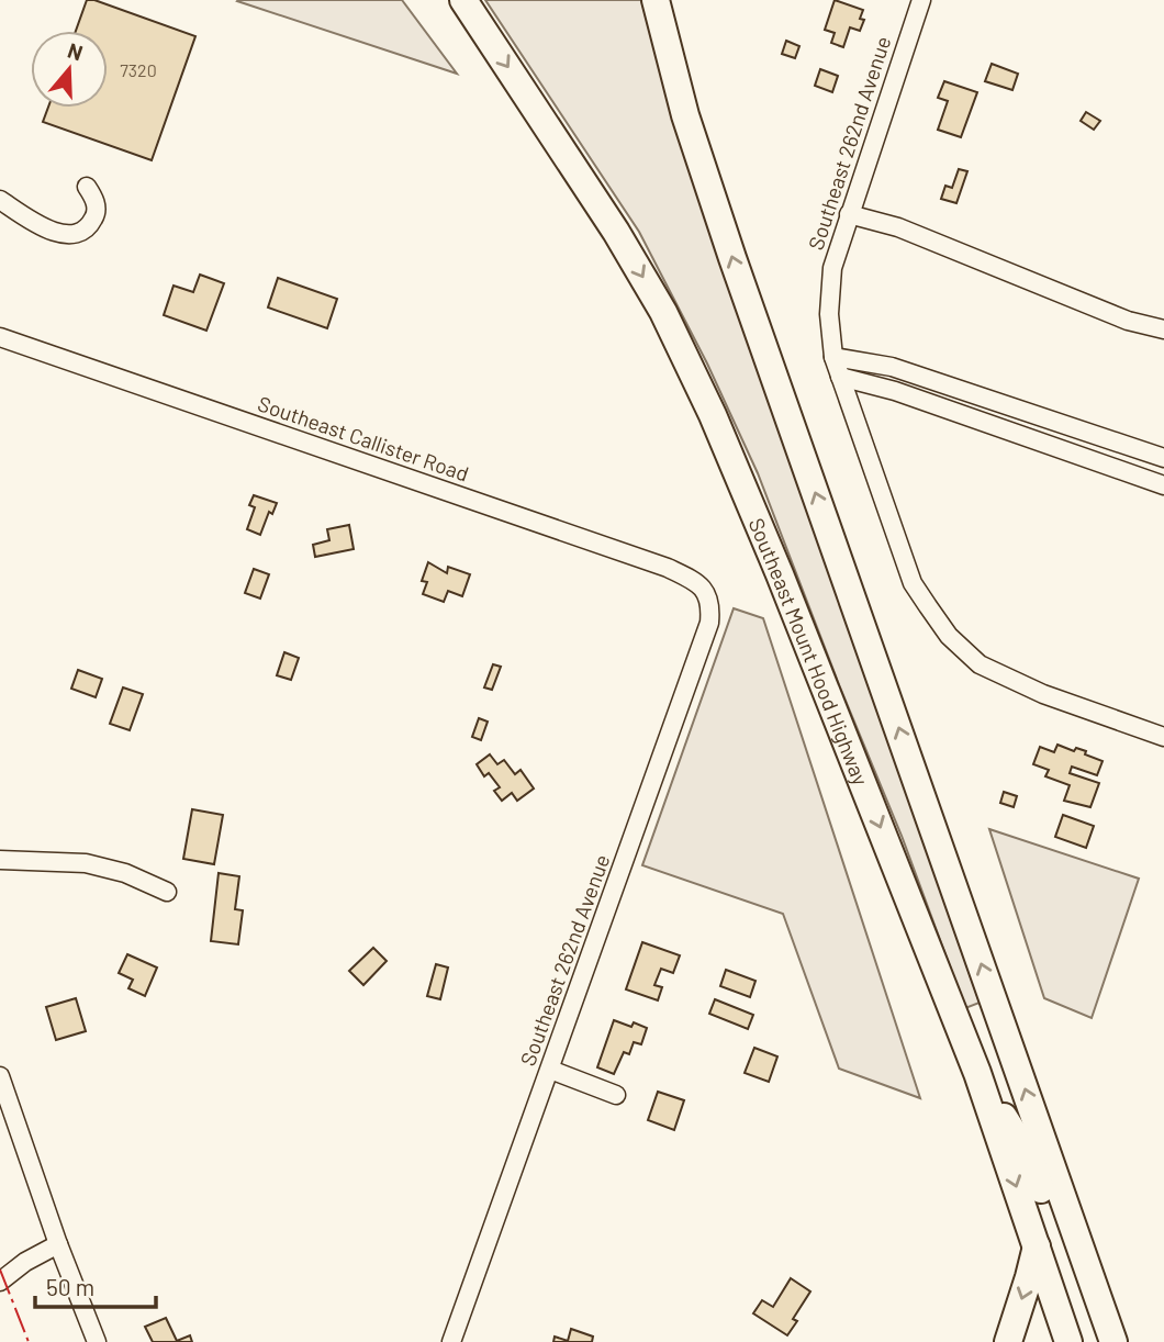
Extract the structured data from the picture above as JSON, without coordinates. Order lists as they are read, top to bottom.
{
  "streets": {
    "highway": ["Southeast Mount Hood Highway"],
    "street": ["Southeast 262nd Avenue", "Southeast Callister Road"]
  },
  "crossings": [
    ["Southeast 262nd Avenue", "Southeast Callister Road"]
  ],
  "house_numbers": ["7320"],
  "scale_bar": "50 m",
  "north": "top"
}
